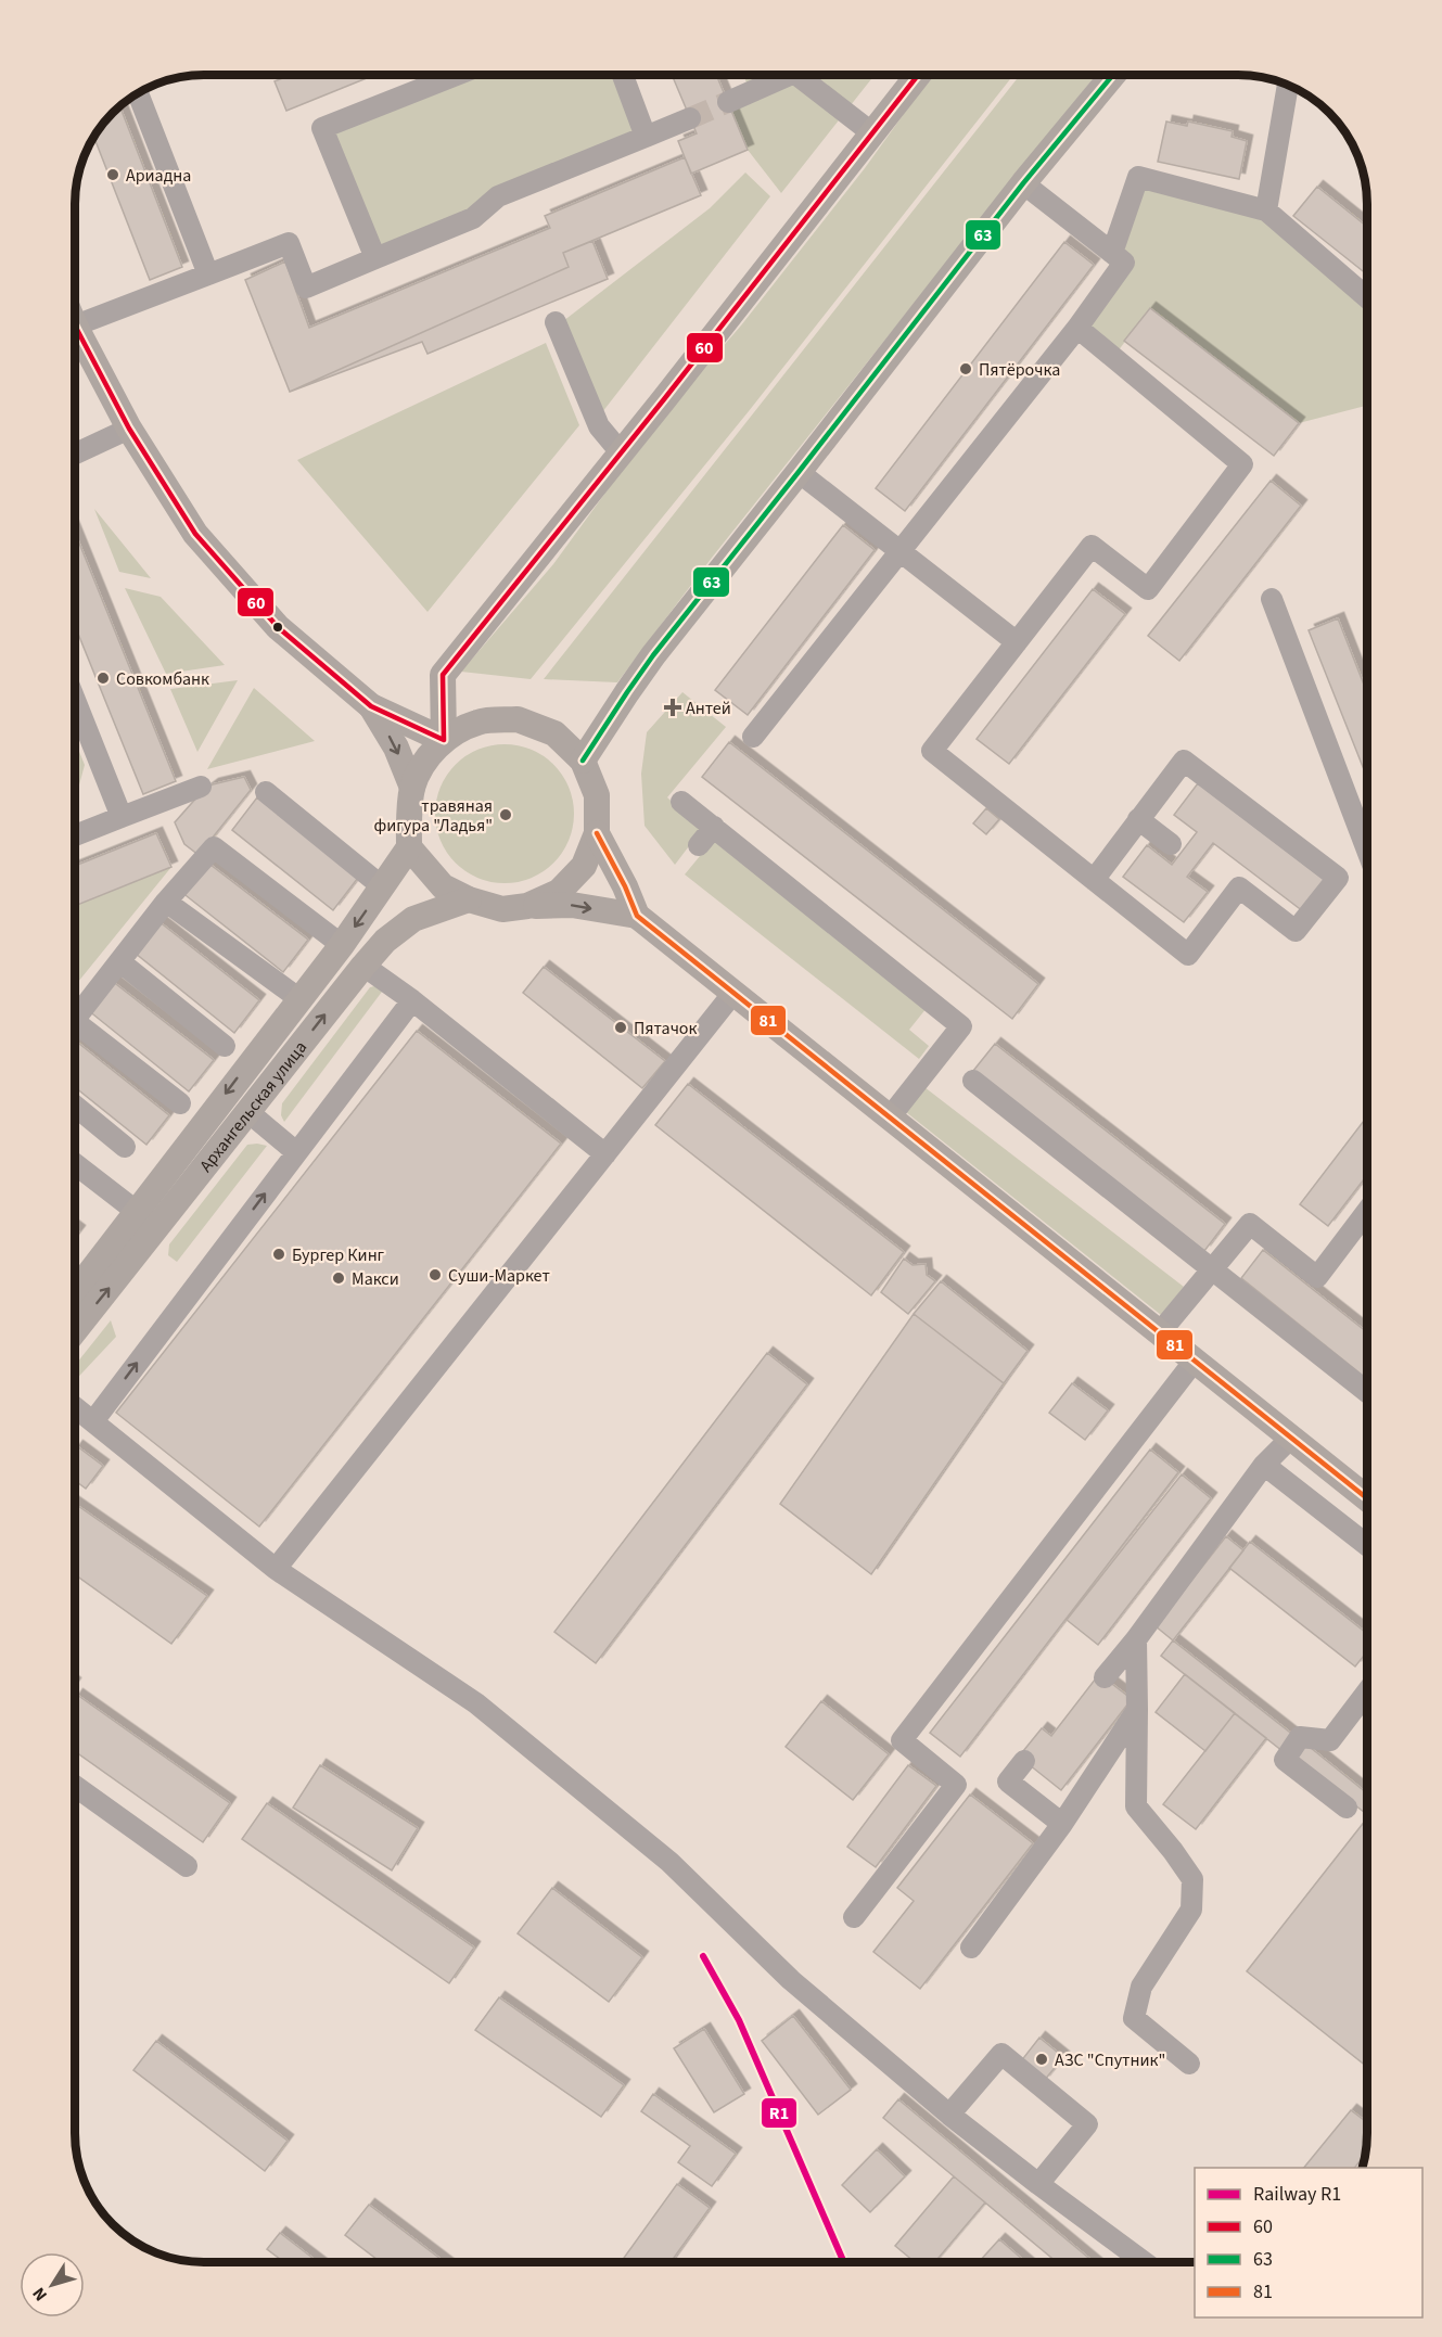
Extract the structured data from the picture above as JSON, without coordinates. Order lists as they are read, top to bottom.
{
  "streets": {
    "main road": ["Архангельская улица"]
  },
  "places": {
    "other": [
      "Ариадна",
      "Пятёрочка",
      "Совкомбанк",
      "травяная фигура \"Ладья\"",
      "Пятачок",
      "Бургер Кинг",
      "Суши-Маркет",
      "Макси",
      "АЗС \"Спутник\""
    ],
    "health": ["Антей"]
  },
  "lines": [
    "transit line 60",
    "transit line 63",
    "transit line 81",
    "rail line R1"
  ],
  "legend": [
    "Railway R1",
    "60",
    "63",
    "81"
  ],
  "north": "bottom left"
}
